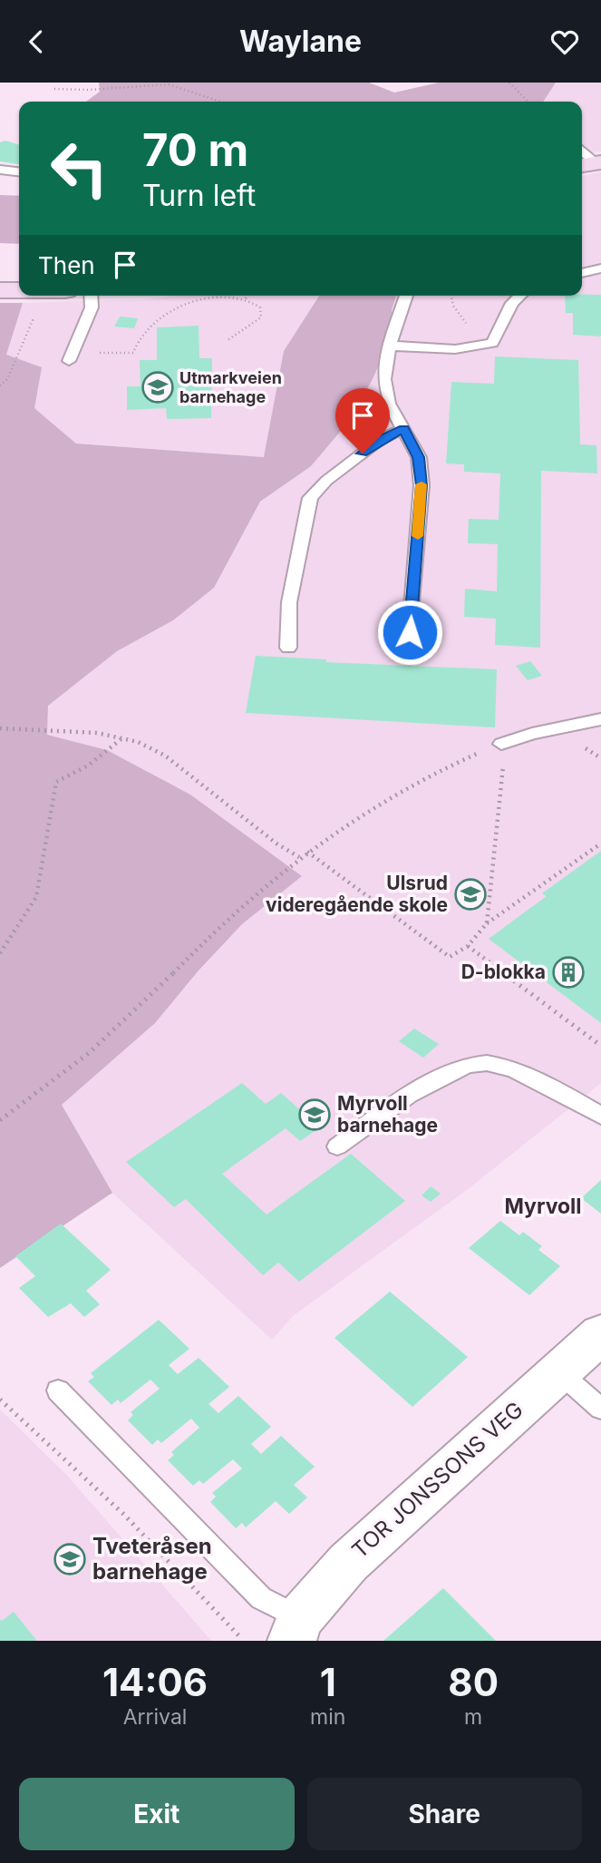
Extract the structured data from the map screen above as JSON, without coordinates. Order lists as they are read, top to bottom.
{
  "streets": {
    "street": ["TOR JONSSONS VEG"]
  },
  "districts": ["Myrvoll"],
  "places": {
    "school or university": [
      "Utmarkveien barnehage",
      "Ulsrud videregående skole",
      "Myrvoll barnehage",
      "Tveteråsen barnehage"
    ],
    "building": ["D-blokka"]
  },
  "page": {
    "header": "Waylane",
    "turn": ["70 m", "Turn left"],
    "then": "Then",
    "eta": [
      "14:06",
      "Arrival",
      "1",
      "min",
      "80",
      "m"
    ],
    "buttons": ["Exit", "Share"]
  }
}
